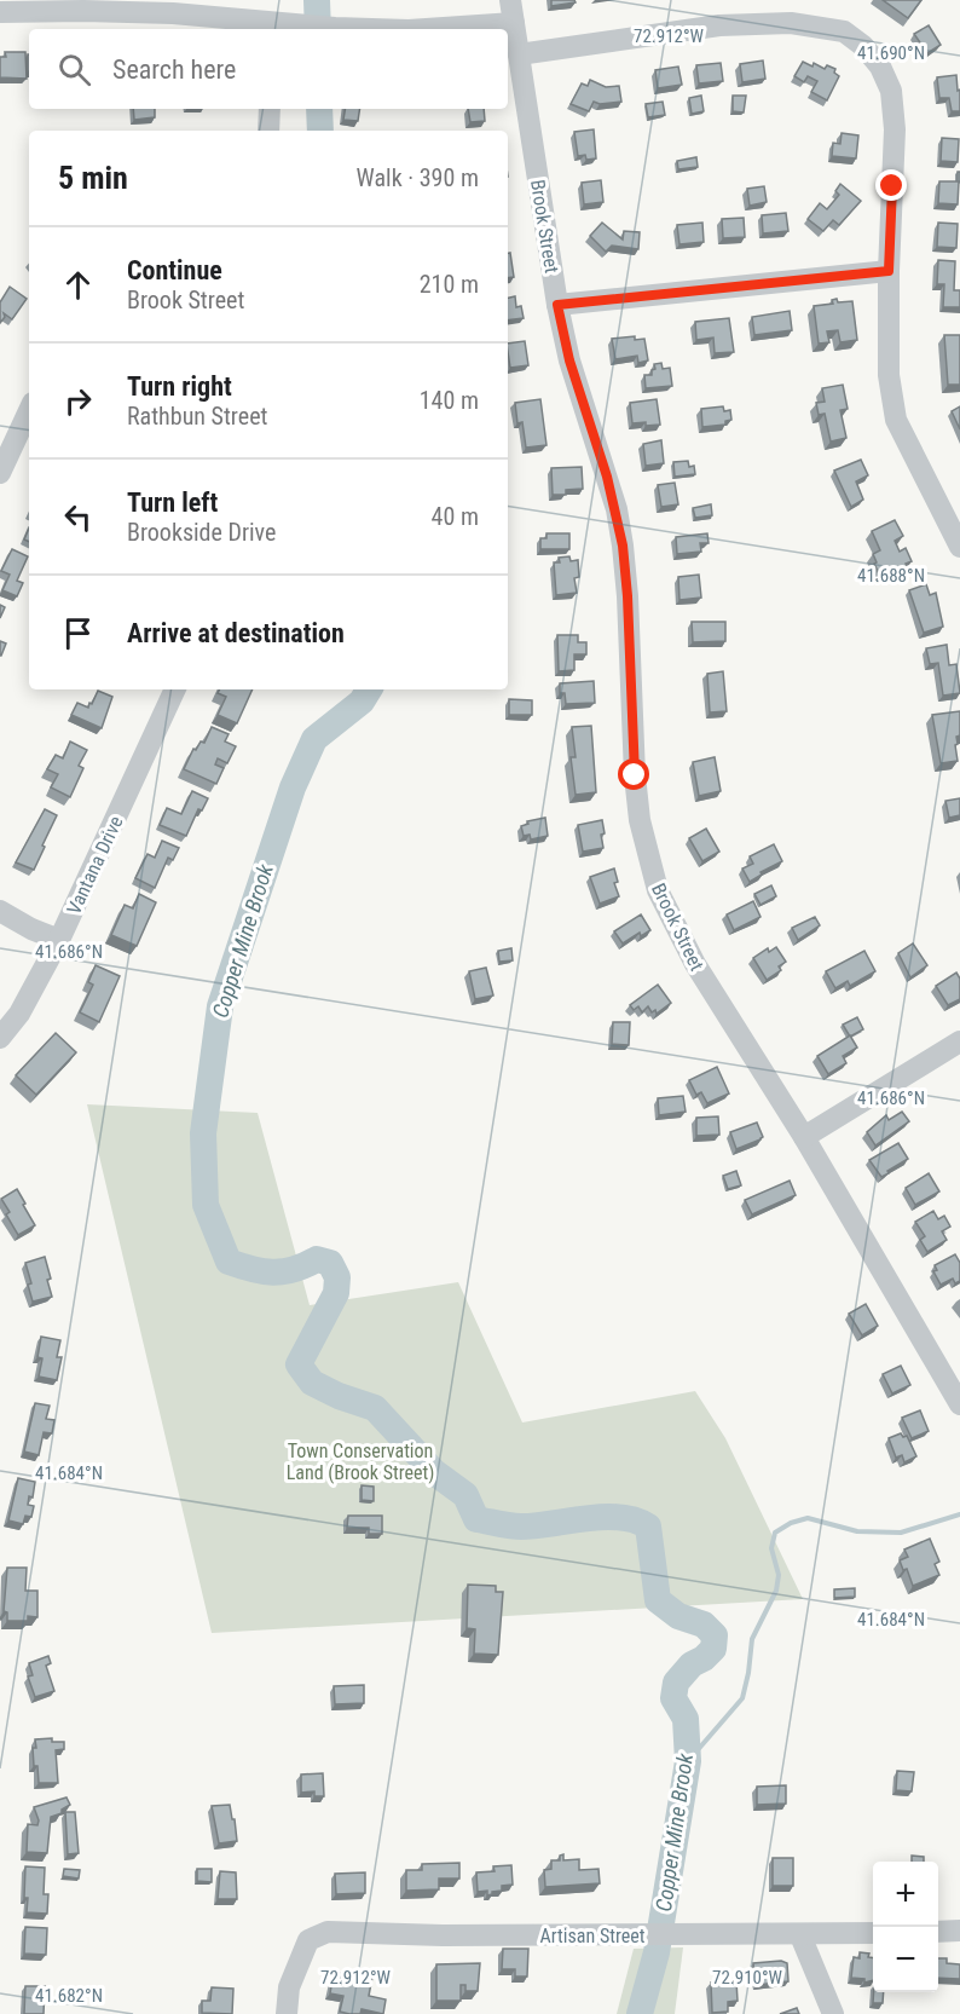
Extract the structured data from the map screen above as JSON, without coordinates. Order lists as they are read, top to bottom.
{
  "streets": {
    "street": ["Brook Street", "Vantana Drive", "Artisan Street"]
  },
  "water": ["Copper Mine Brook"],
  "parks": ["Town Conservation Land (Brook Street)"],
  "page": {
    "search": "Search here",
    "heading": ["5 min", "Walk · 390 m"],
    "list": [
      ["Continue", "Brook Street", "210 m"],
      ["Turn right", "Rathbun Street", "140 m"],
      ["Turn left", "Brookside Drive", "40 m"],
      "Arrive at destination"
    ],
    "map_buttons": ["+", "−"]
  },
  "coordinates": [
    "72.912°W",
    "41.690°N",
    "41.688°N",
    "41.686°N",
    "41.684°N",
    "72.910°W",
    "41.682°N"
  ]
}
